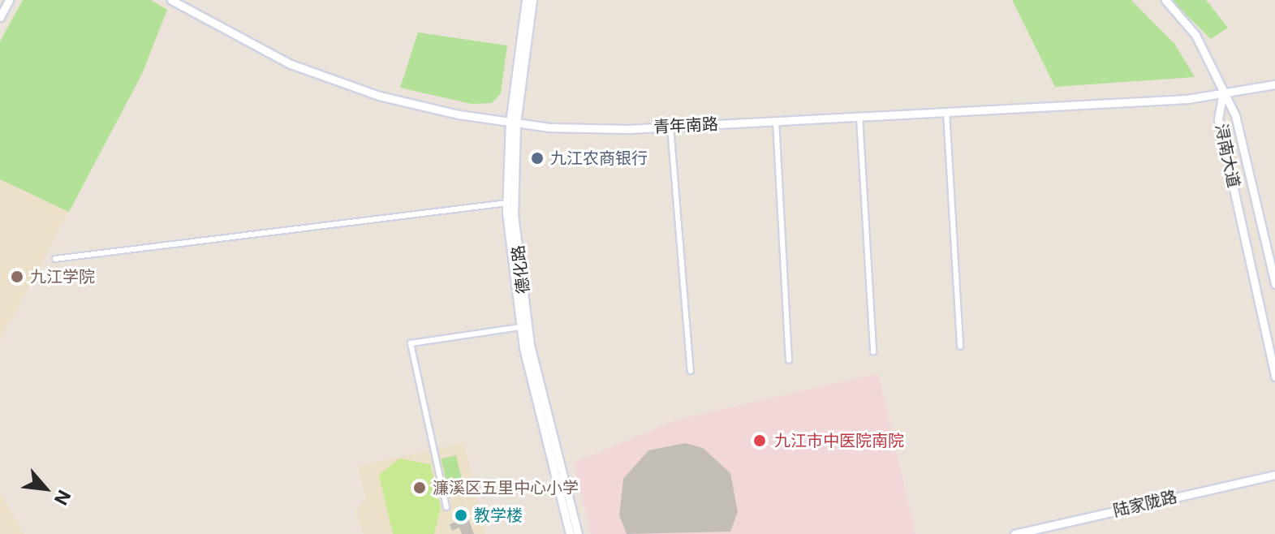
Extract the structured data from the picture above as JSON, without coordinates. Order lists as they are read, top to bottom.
{
  "streets": {
    "main road": [
      "青年南路",
      "浔南大道",
      "德化路",
      "陆家陇路"
    ]
  },
  "crossings": [
    ["青年南路", "浔南大道"],
    ["青年南路", "德化路"]
  ],
  "places": [
    "九江农商银行",
    "九江学院",
    "九江市中医院南院",
    "濂溪区五里中心小学",
    "教学楼"
  ],
  "north": "bottom right"
}
